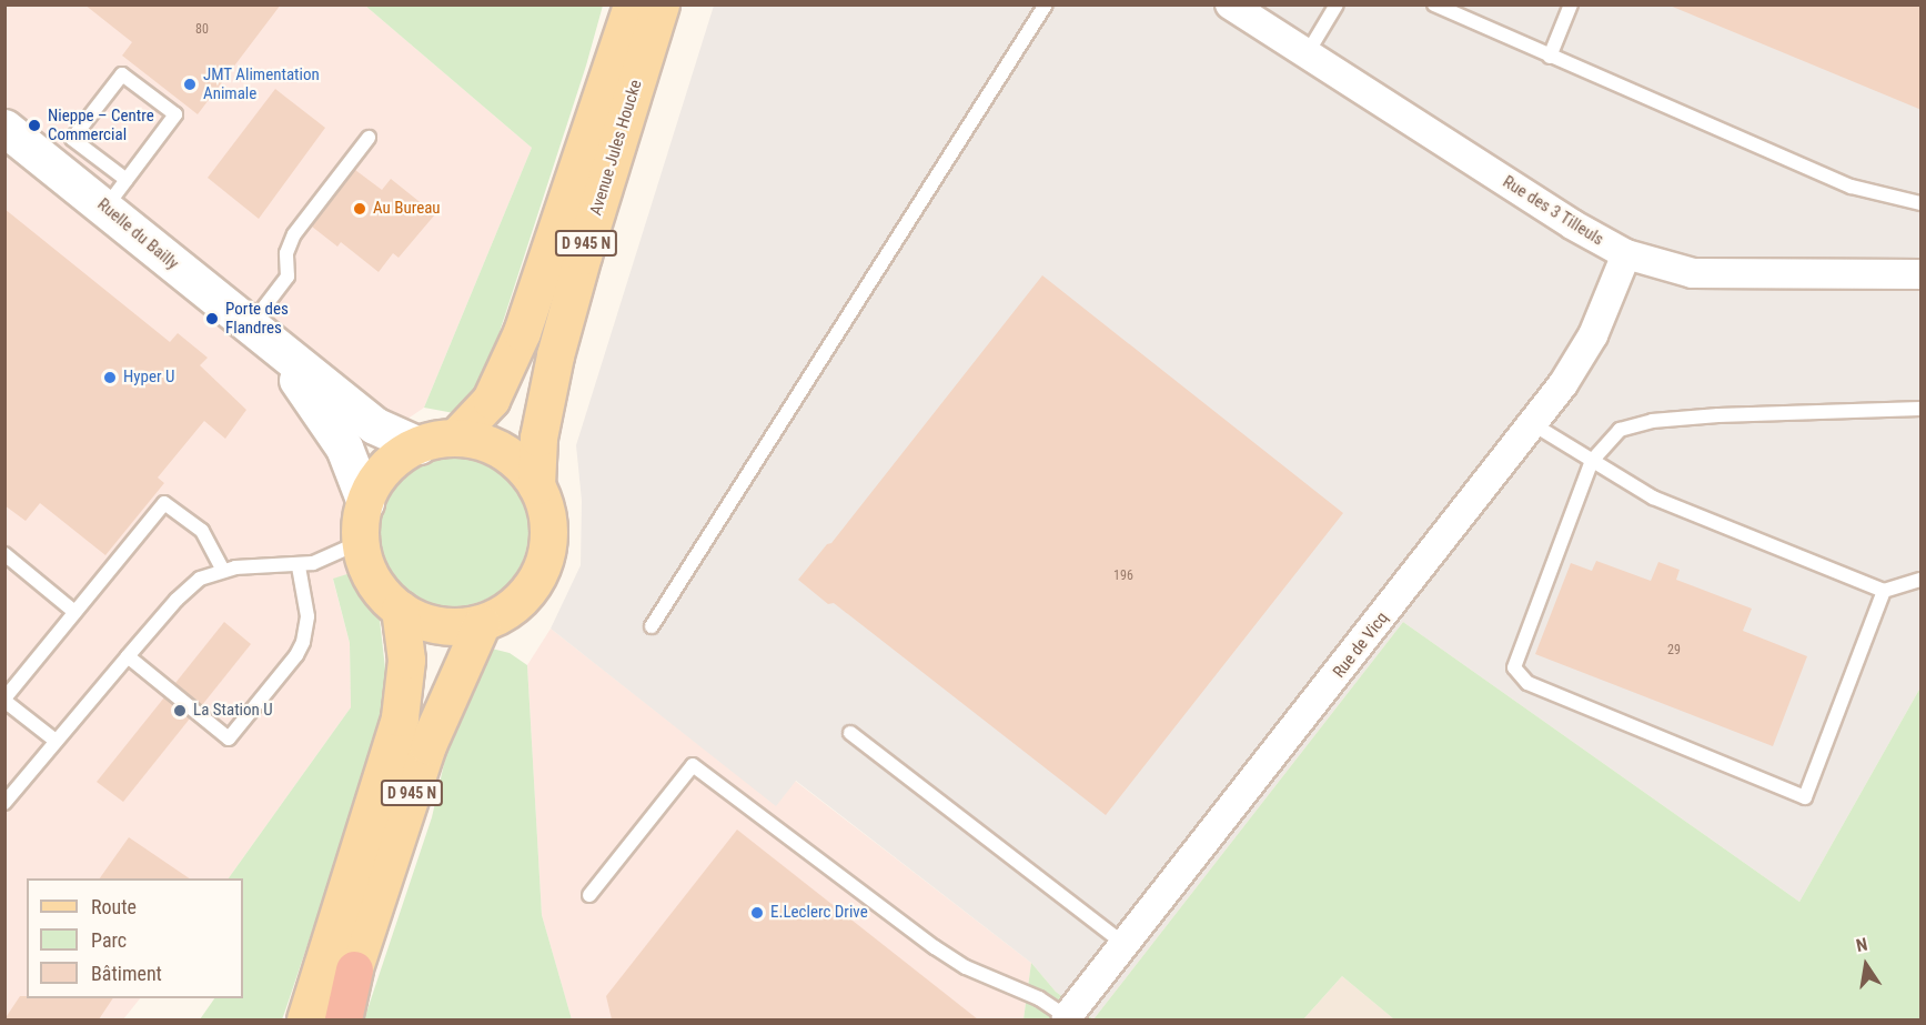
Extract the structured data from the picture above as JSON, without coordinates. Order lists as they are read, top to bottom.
{
  "streets": {
    "main road": ["Avenue Jules Houcke", "D 945 N"],
    "street": ["Rue des 3 Tilleuls", "Ruelle du Bailly", "Rue de Vicq"]
  },
  "crossings": [
    ["Avenue Jules Houcke", "Ruelle du Bailly"],
    ["Avenue Jules Houcke", "D 945 N"],
    ["Rue des 3 Tilleuls", "Rue de Vicq"],
    ["Ruelle du Bailly", "D 945 N"]
  ],
  "places": [
    "JMT Alimentation Animale",
    "Nieppe – Centre Commercial",
    "Au Bureau",
    "Porte des Flandres",
    "Hyper U",
    "La Station U",
    "E.Leclerc Drive"
  ],
  "house_numbers": ["80", "196", "29"],
  "legend": ["Route", "Parc", "Bâtiment"],
  "north": "top"
}
